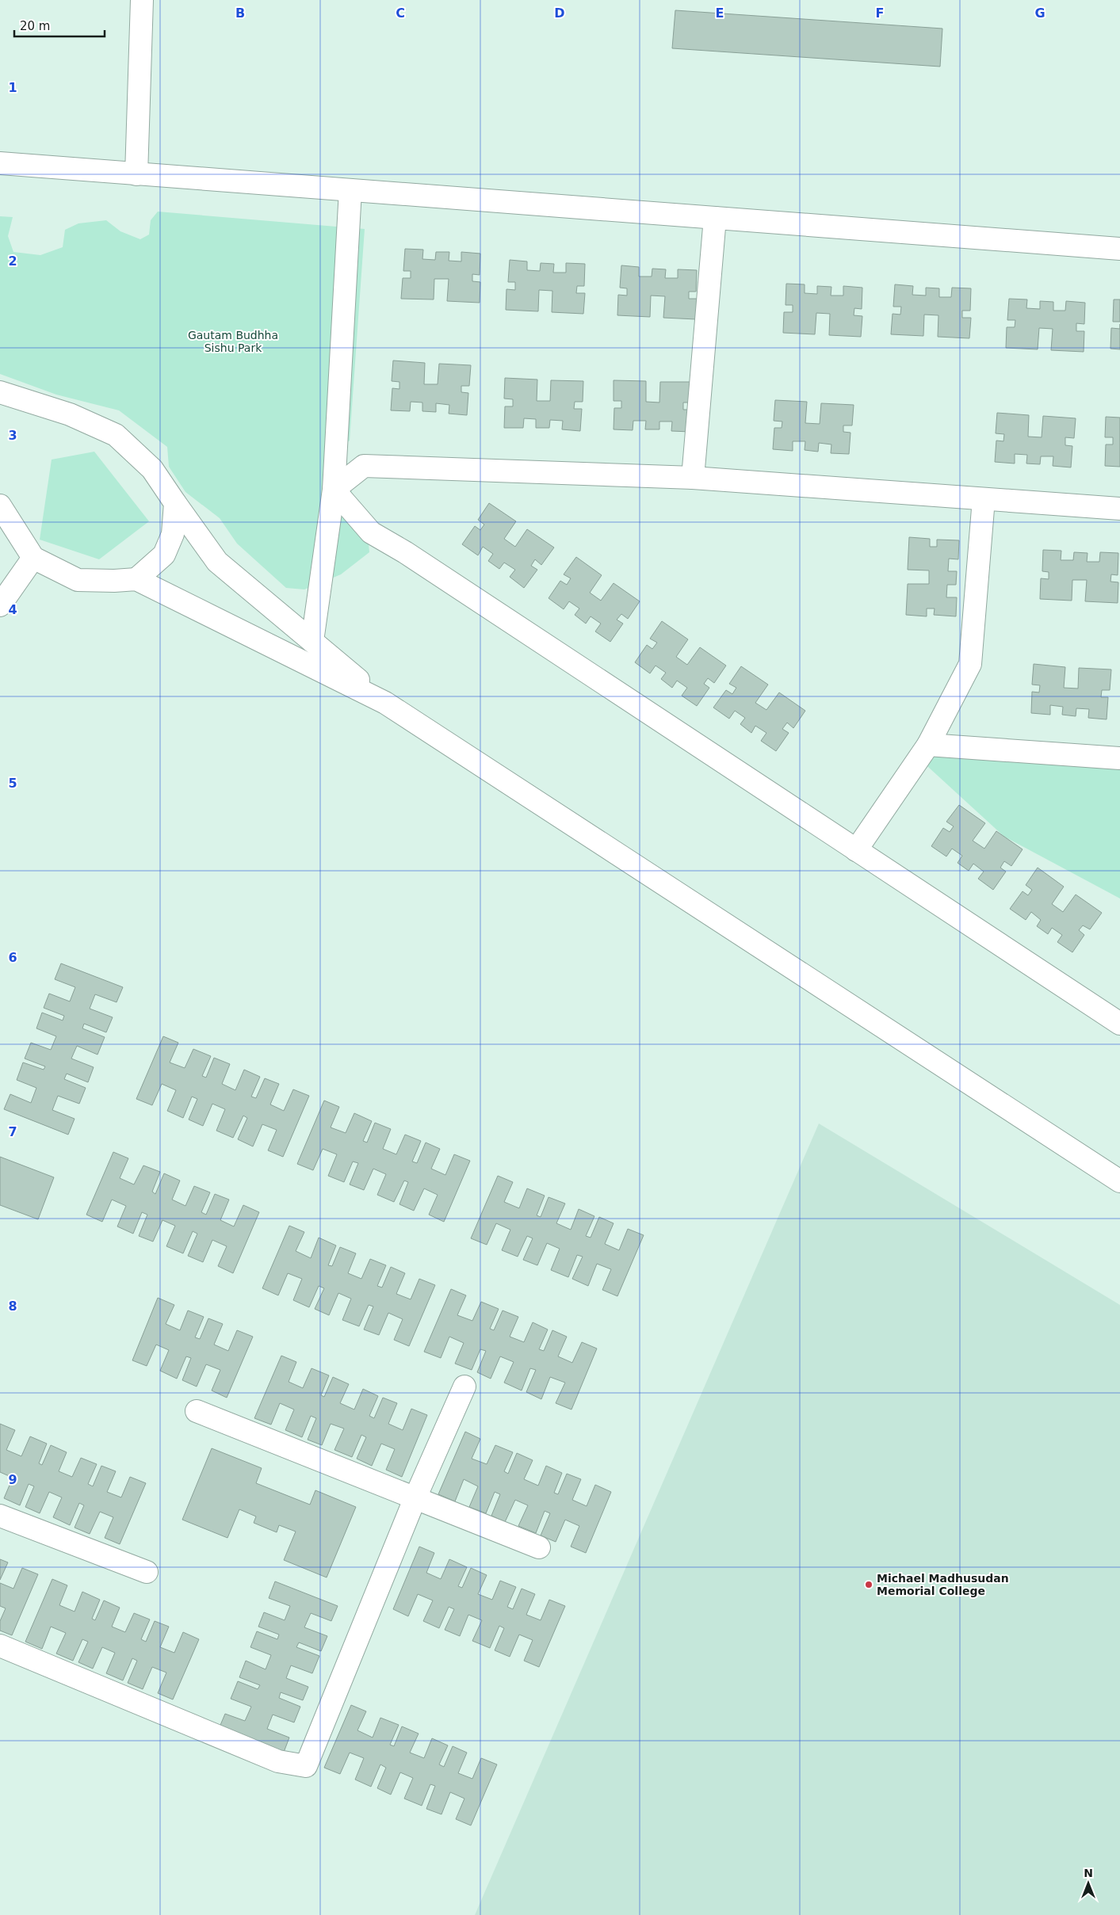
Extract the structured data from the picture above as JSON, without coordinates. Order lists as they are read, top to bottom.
{
  "parks": ["Gautam Budhha Sishu Park"],
  "places": ["Michael Madhusudan Memorial College"],
  "scale_bar": "20 m",
  "north": "top",
  "grid": {
    "columns": [
      "B",
      "C",
      "D",
      "E",
      "F",
      "G"
    ],
    "rows": [
      "1",
      "2",
      "3",
      "4",
      "5",
      "6",
      "7",
      "8",
      "9"
    ]
  }
}
